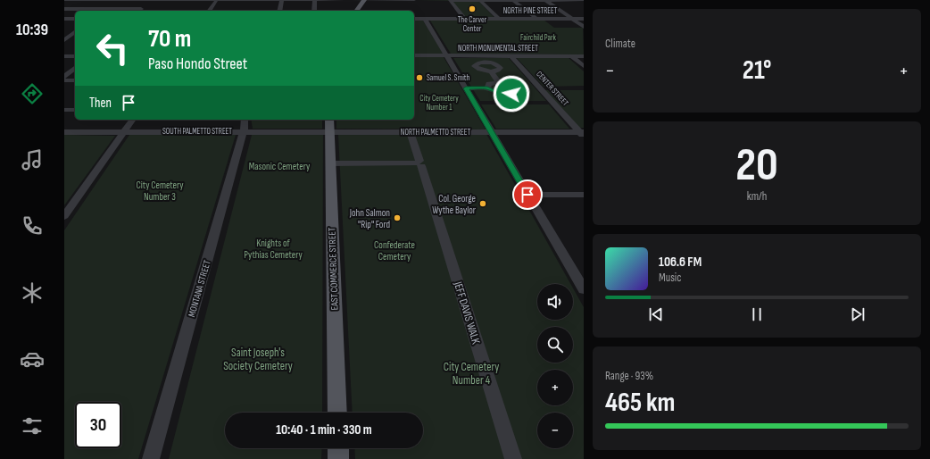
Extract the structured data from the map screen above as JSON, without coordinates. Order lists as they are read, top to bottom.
{
  "streets": {
    "main road": ["EAST COMMERCE STREET"],
    "street": [
      "NORTH PINE STREET",
      "NORTH MONUMENTAL STREET",
      "CENTER STREET",
      "SOUTH PALMETTO STREET",
      "NORTH PALMETTO STREET",
      "MONTANA STREET",
      "JEFF DAVIS WALK"
    ]
  },
  "crossings": [
    ["NORTH MONUMENTAL STREET", "CENTER STREET"],
    ["CENTER STREET", "NORTH PALMETTO STREET"],
    ["SOUTH PALMETTO STREET", "NORTH PALMETTO STREET"],
    ["SOUTH PALMETTO STREET", "EAST COMMERCE STREET"],
    ["SOUTH PALMETTO STREET", "MONTANA STREET"],
    ["NORTH PALMETTO STREET", "EAST COMMERCE STREET"],
    ["NORTH PALMETTO STREET", "JEFF DAVIS WALK"]
  ],
  "parks": [
    "Fairchild Park",
    "City Cemetery Number 1",
    "Masonic Cemetery",
    "City Cemetery Number 3",
    "Knights of Pythias Cemetery",
    "Confederate Cemetery",
    "Saint Joseph's Society Cemetery",
    "City Cemetery Number 4"
  ],
  "places": [
    "The Carver Center",
    "Samuel S. Smith",
    "Col. George Wythe Baylor",
    "John Salmon \"Rip\" Ford"
  ],
  "page": {
    "tabs": "10:39",
    "tile": [
      "Climate",
      ["20", "km/h"],
      ["Range · 93%", "465 km"]
    ],
    "turn": ["70 m", "Paso Hondo Street"],
    "heat": ["−", "21°", "+"],
    "then": "Then",
    "song": ["106.6 FM", "Music"],
    "map_buttons": ["+", "−"],
    "limit": "30",
    "trip": "10:40 · 1 min · 330 m"
  }
}
